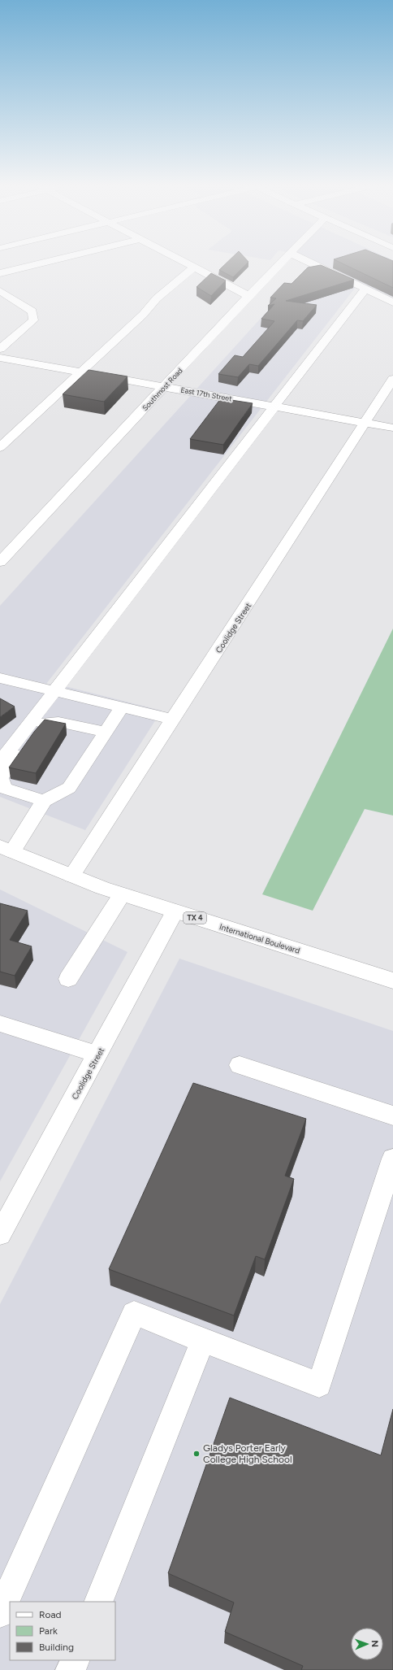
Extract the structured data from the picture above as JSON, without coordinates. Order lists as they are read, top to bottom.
{
  "streets": {
    "street": [
      "Southmost Road",
      "East 17th Street",
      "Coolidge Street",
      "TX 4",
      "International Boulevard"
    ]
  },
  "crossings": [
    ["Southmost Road", "East 17th Street"],
    ["East 17th Street", "Coolidge Street"],
    ["Coolidge Street", "International Boulevard"]
  ],
  "places": ["Gladys Porter Early College High School"],
  "legend": ["Road", "Park", "Building"],
  "north": "right"
}
